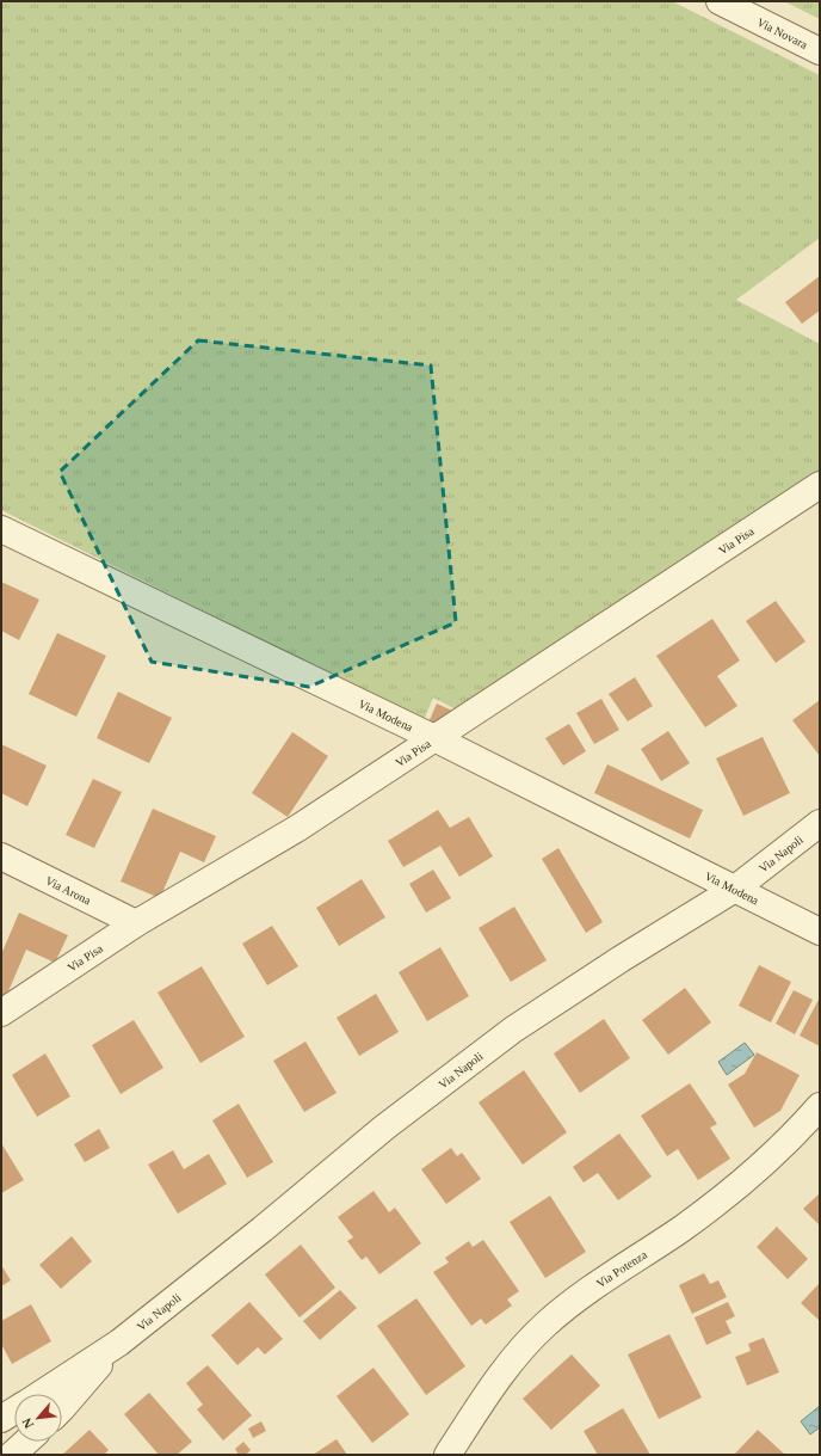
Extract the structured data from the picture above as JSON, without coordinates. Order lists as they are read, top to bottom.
{
  "streets": {
    "street": [
      "Via Novara",
      "Via Pisa",
      "Via Modena",
      "Via Napoli",
      "Via Arona",
      "Via Potenza"
    ]
  },
  "crossings": [
    ["Via Pisa", "Via Modena"],
    ["Via Pisa", "Via Arona"],
    ["Via Modena", "Via Napoli"]
  ],
  "north": "bottom left"
}
